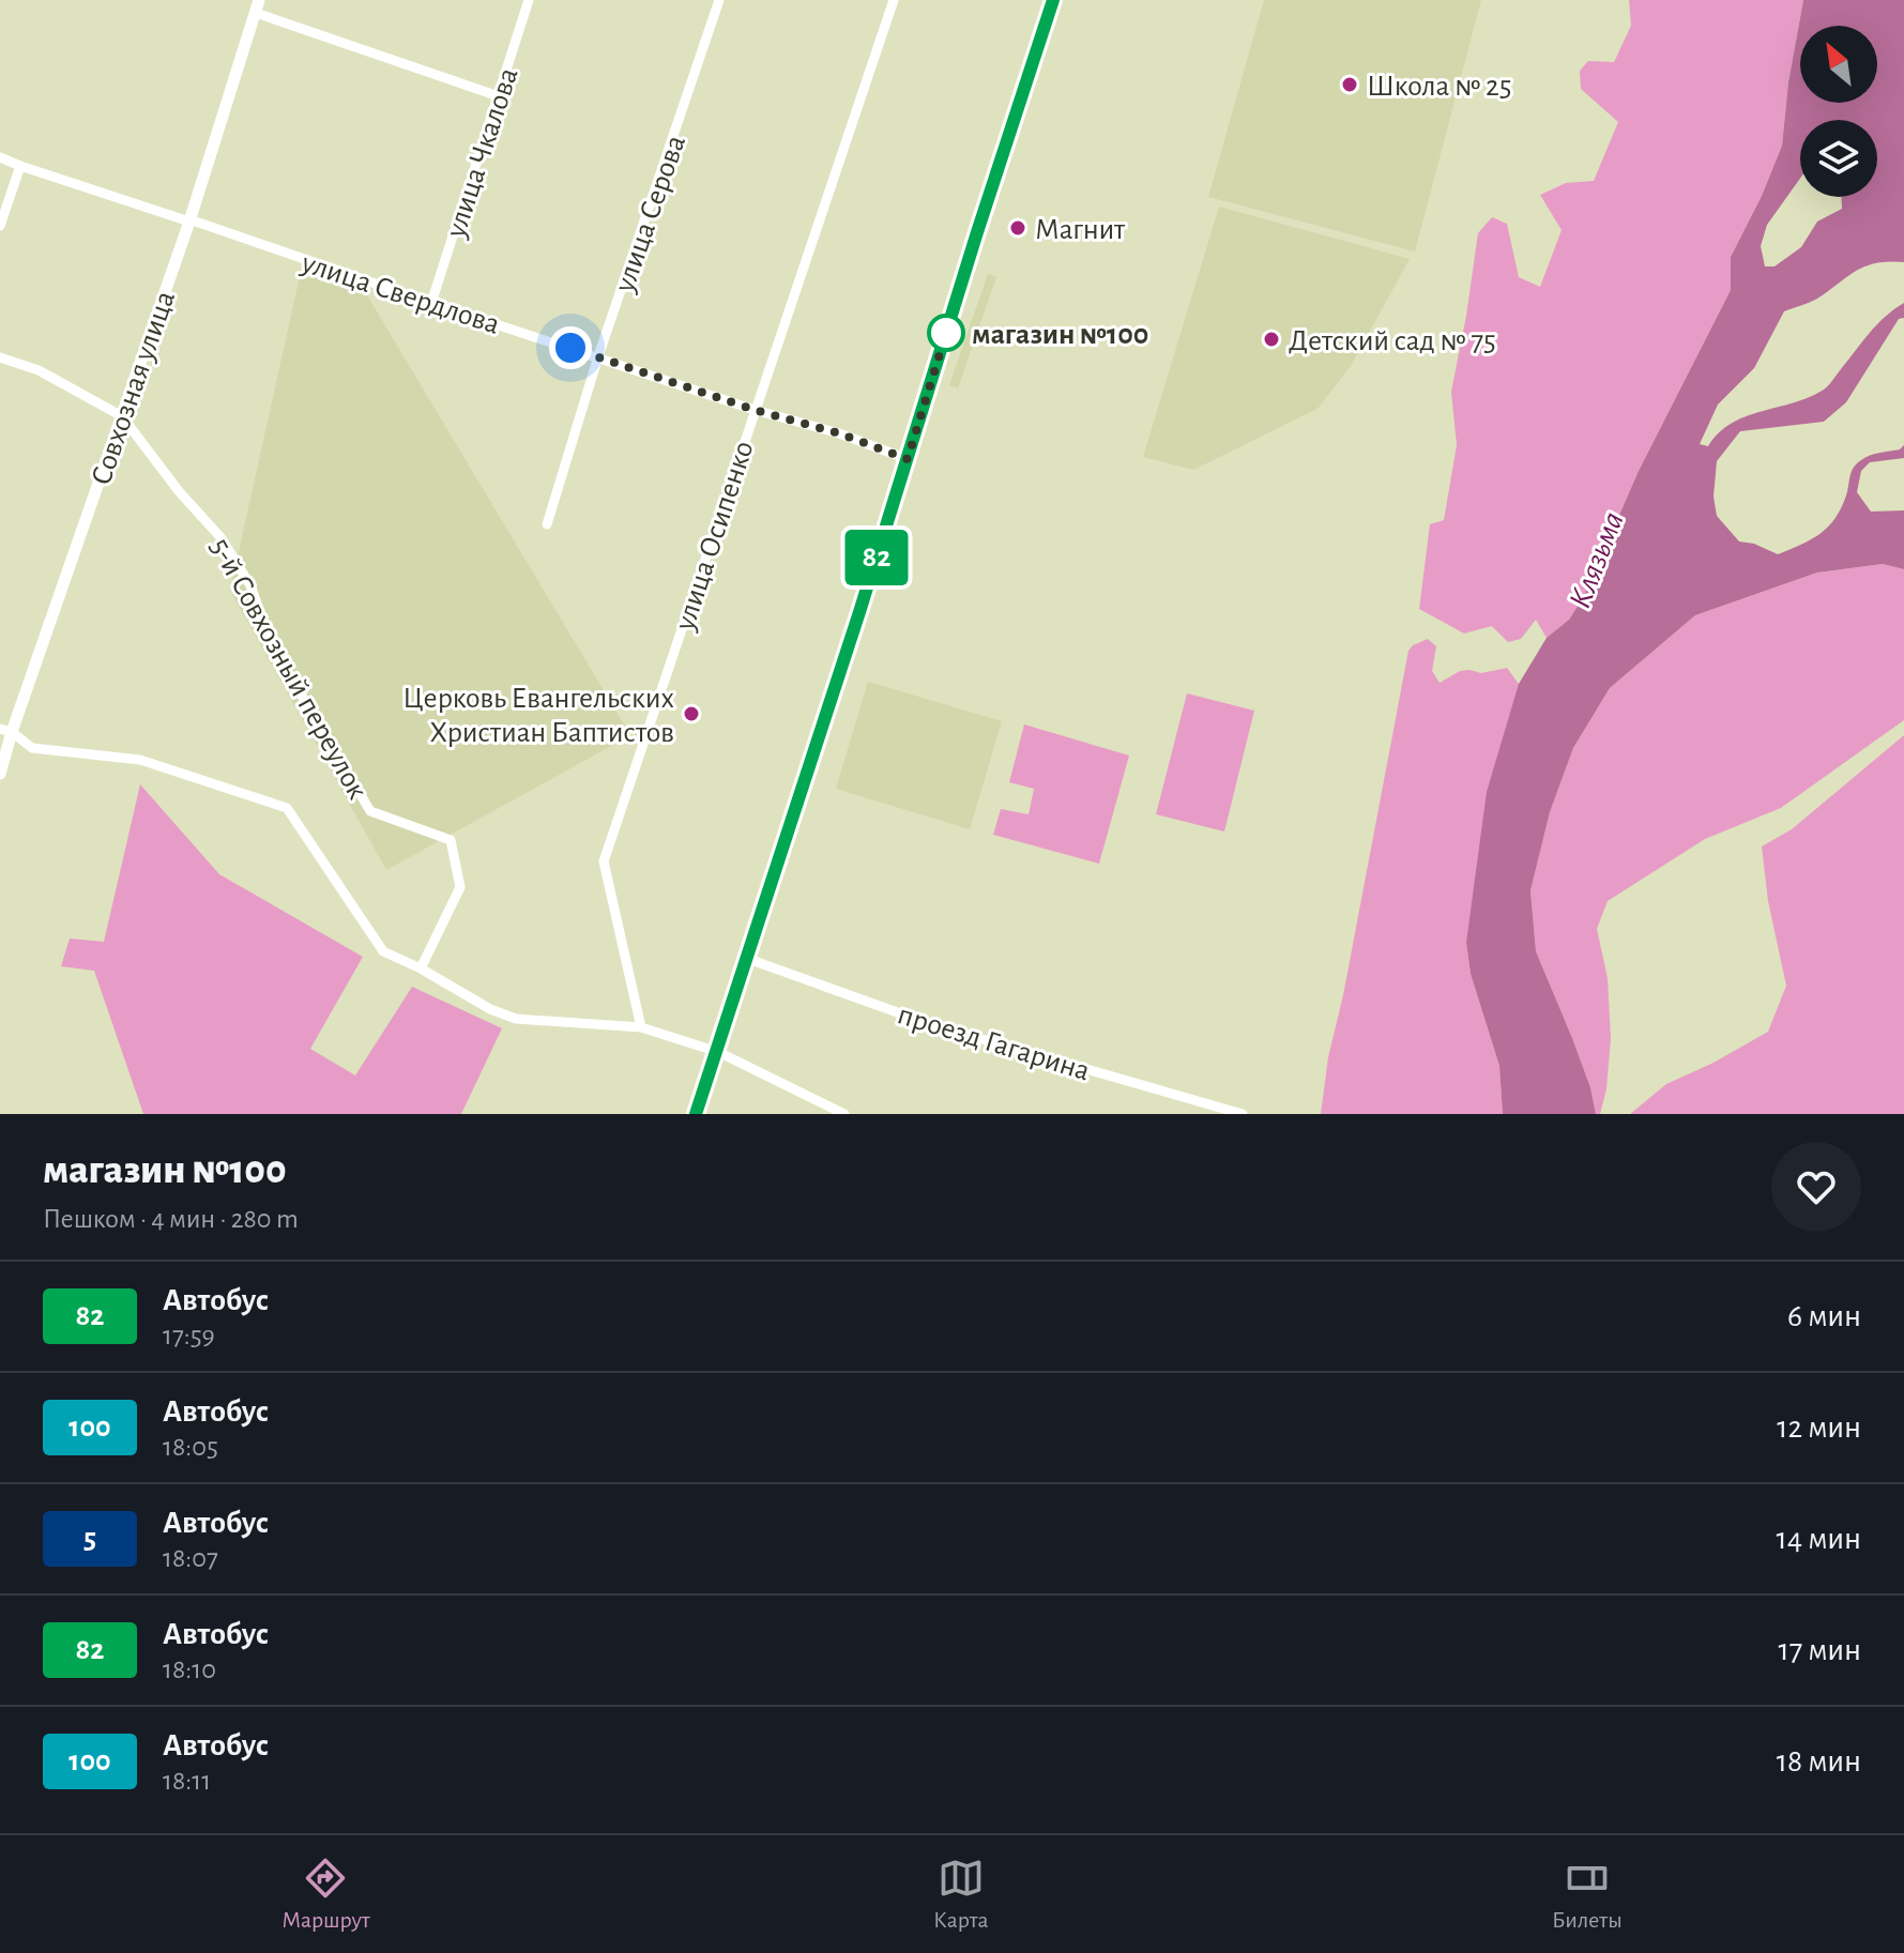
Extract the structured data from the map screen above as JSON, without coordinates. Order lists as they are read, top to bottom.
{
  "streets": {
    "street": [
      "улица Чкалова",
      "улица Серова",
      "улица Свердлова",
      "Совхозная улица",
      "улица Осипенко",
      "5-й Совхозный переулок",
      "проезд Гагарина"
    ]
  },
  "crossings": [
    ["улица Чкалова", "улица Свердлова"],
    ["улица Серова", "улица Свердлова"],
    ["улица Свердлова", "Совхозная улица"],
    ["улица Свердлова", "улица Осипенко"],
    ["Совхозная улица", "5-й Совхозный переулок"]
  ],
  "water": ["Клязьма"],
  "places": [
    "Школа № 25",
    "Магнит",
    "магазин №100",
    "Детский сад № 75",
    "Церковь Евангельских Христиан Баптистов"
  ],
  "lines": ["bus line 82"],
  "north": "top left",
  "page": {
    "on_map": "82",
    "heading": ["магазин №100", "Пешком · 4 мин · 280 m"],
    "list": [
      {
        "mark": "82",
        "name": "Автобус",
        "note": "17:59",
        "value": "6 мин"
      },
      {
        "mark": "100",
        "name": "Автобус",
        "note": "18:05",
        "value": "12 мин"
      },
      {
        "mark": "5",
        "name": "Автобус",
        "note": "18:07",
        "value": "14 мин"
      },
      {
        "mark": "82",
        "name": "Автобус",
        "note": "18:10",
        "value": "17 мин"
      },
      {
        "mark": "100",
        "name": "Автобус",
        "note": "18:11",
        "value": "18 мин"
      }
    ],
    "tabs": ["Маршрут", "Карта", "Билеты"]
  }
}
